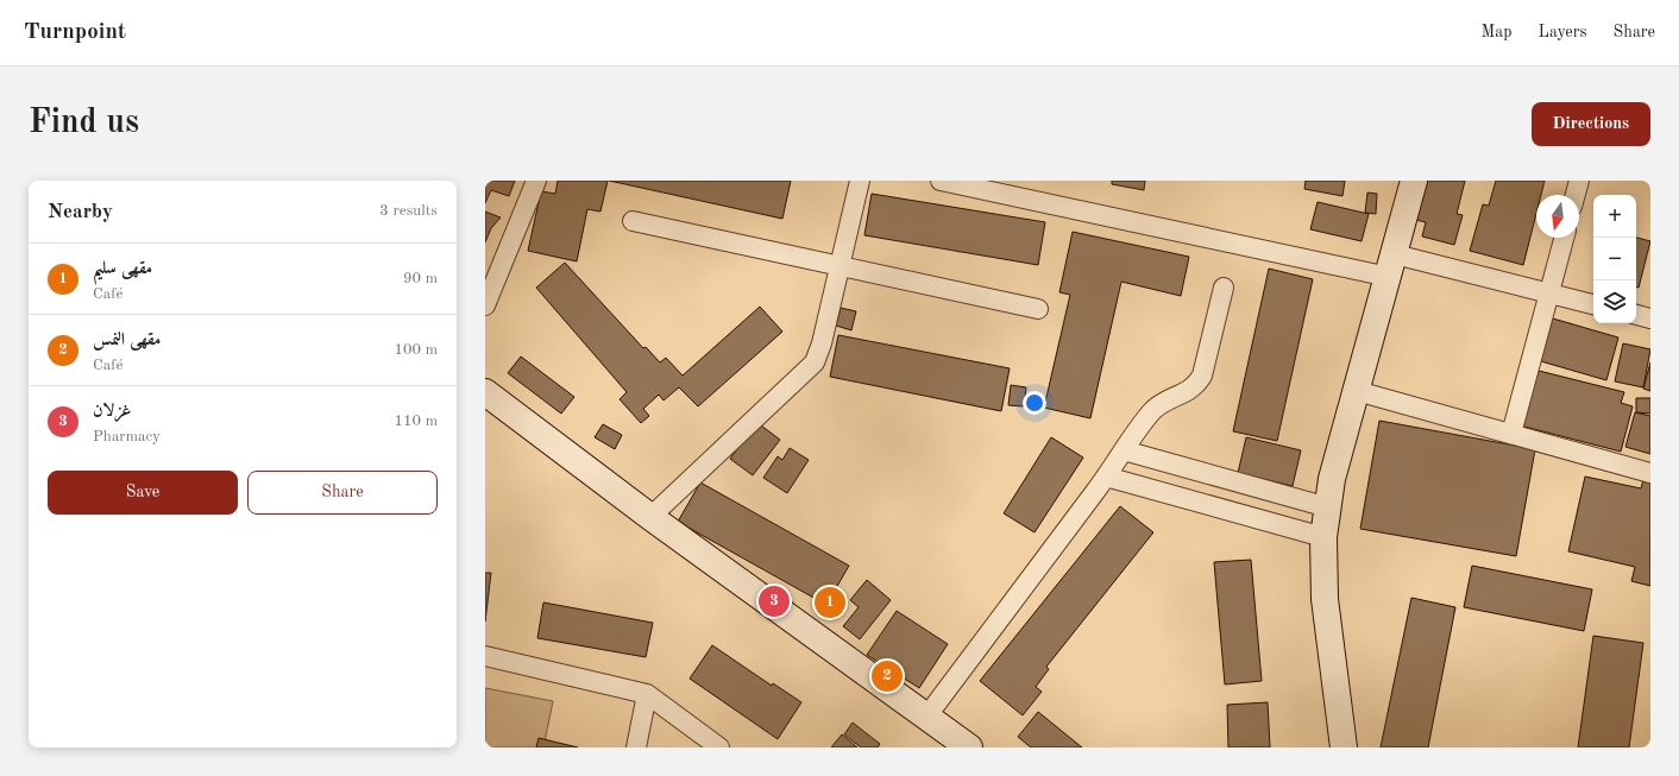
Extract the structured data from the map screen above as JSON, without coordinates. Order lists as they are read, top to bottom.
{
  "north": "bottom",
  "page": {
    "header": "Turnpoint",
    "nav": ["Map", "Layers", "Share"],
    "buttons": [
      "Directions",
      ["Save", "Share"]
    ],
    "title": "Find us",
    "heading": ["Nearby", "3 results"],
    "map_buttons": ["+", "−"],
    "list": [
      {
        "mark": "1",
        "name": "مقهى سليم",
        "note": "Café",
        "value": "90 m"
      },
      {
        "mark": "2",
        "name": "مقهى النمس",
        "note": "Café",
        "value": "100 m"
      },
      {
        "mark": "3",
        "name": "غزلان",
        "note": "Pharmacy",
        "value": "110 m"
      }
    ],
    "pins": ["3", "1", "2"]
  }
}
